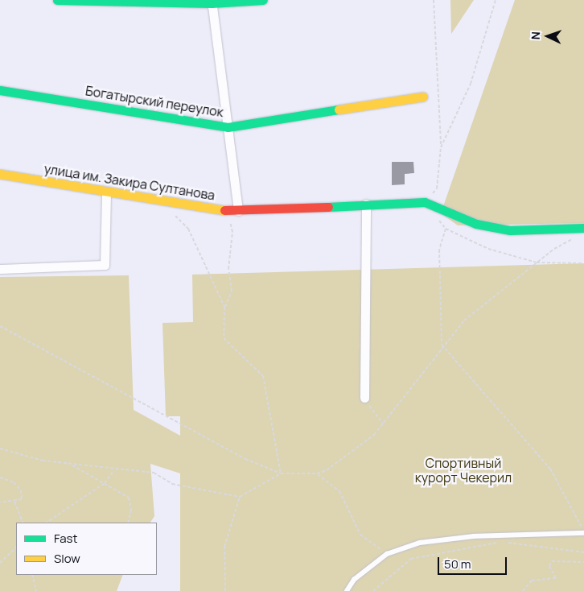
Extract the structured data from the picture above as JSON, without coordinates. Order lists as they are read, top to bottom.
{
  "streets": {
    "street": ["Богатырский переулок", "улица им. Закира Султанова"]
  },
  "parks": ["Спортивный курорт Чекерил"],
  "legend": ["Fast", "Slow"],
  "scale_bar": "50 m",
  "north": "left"
}
